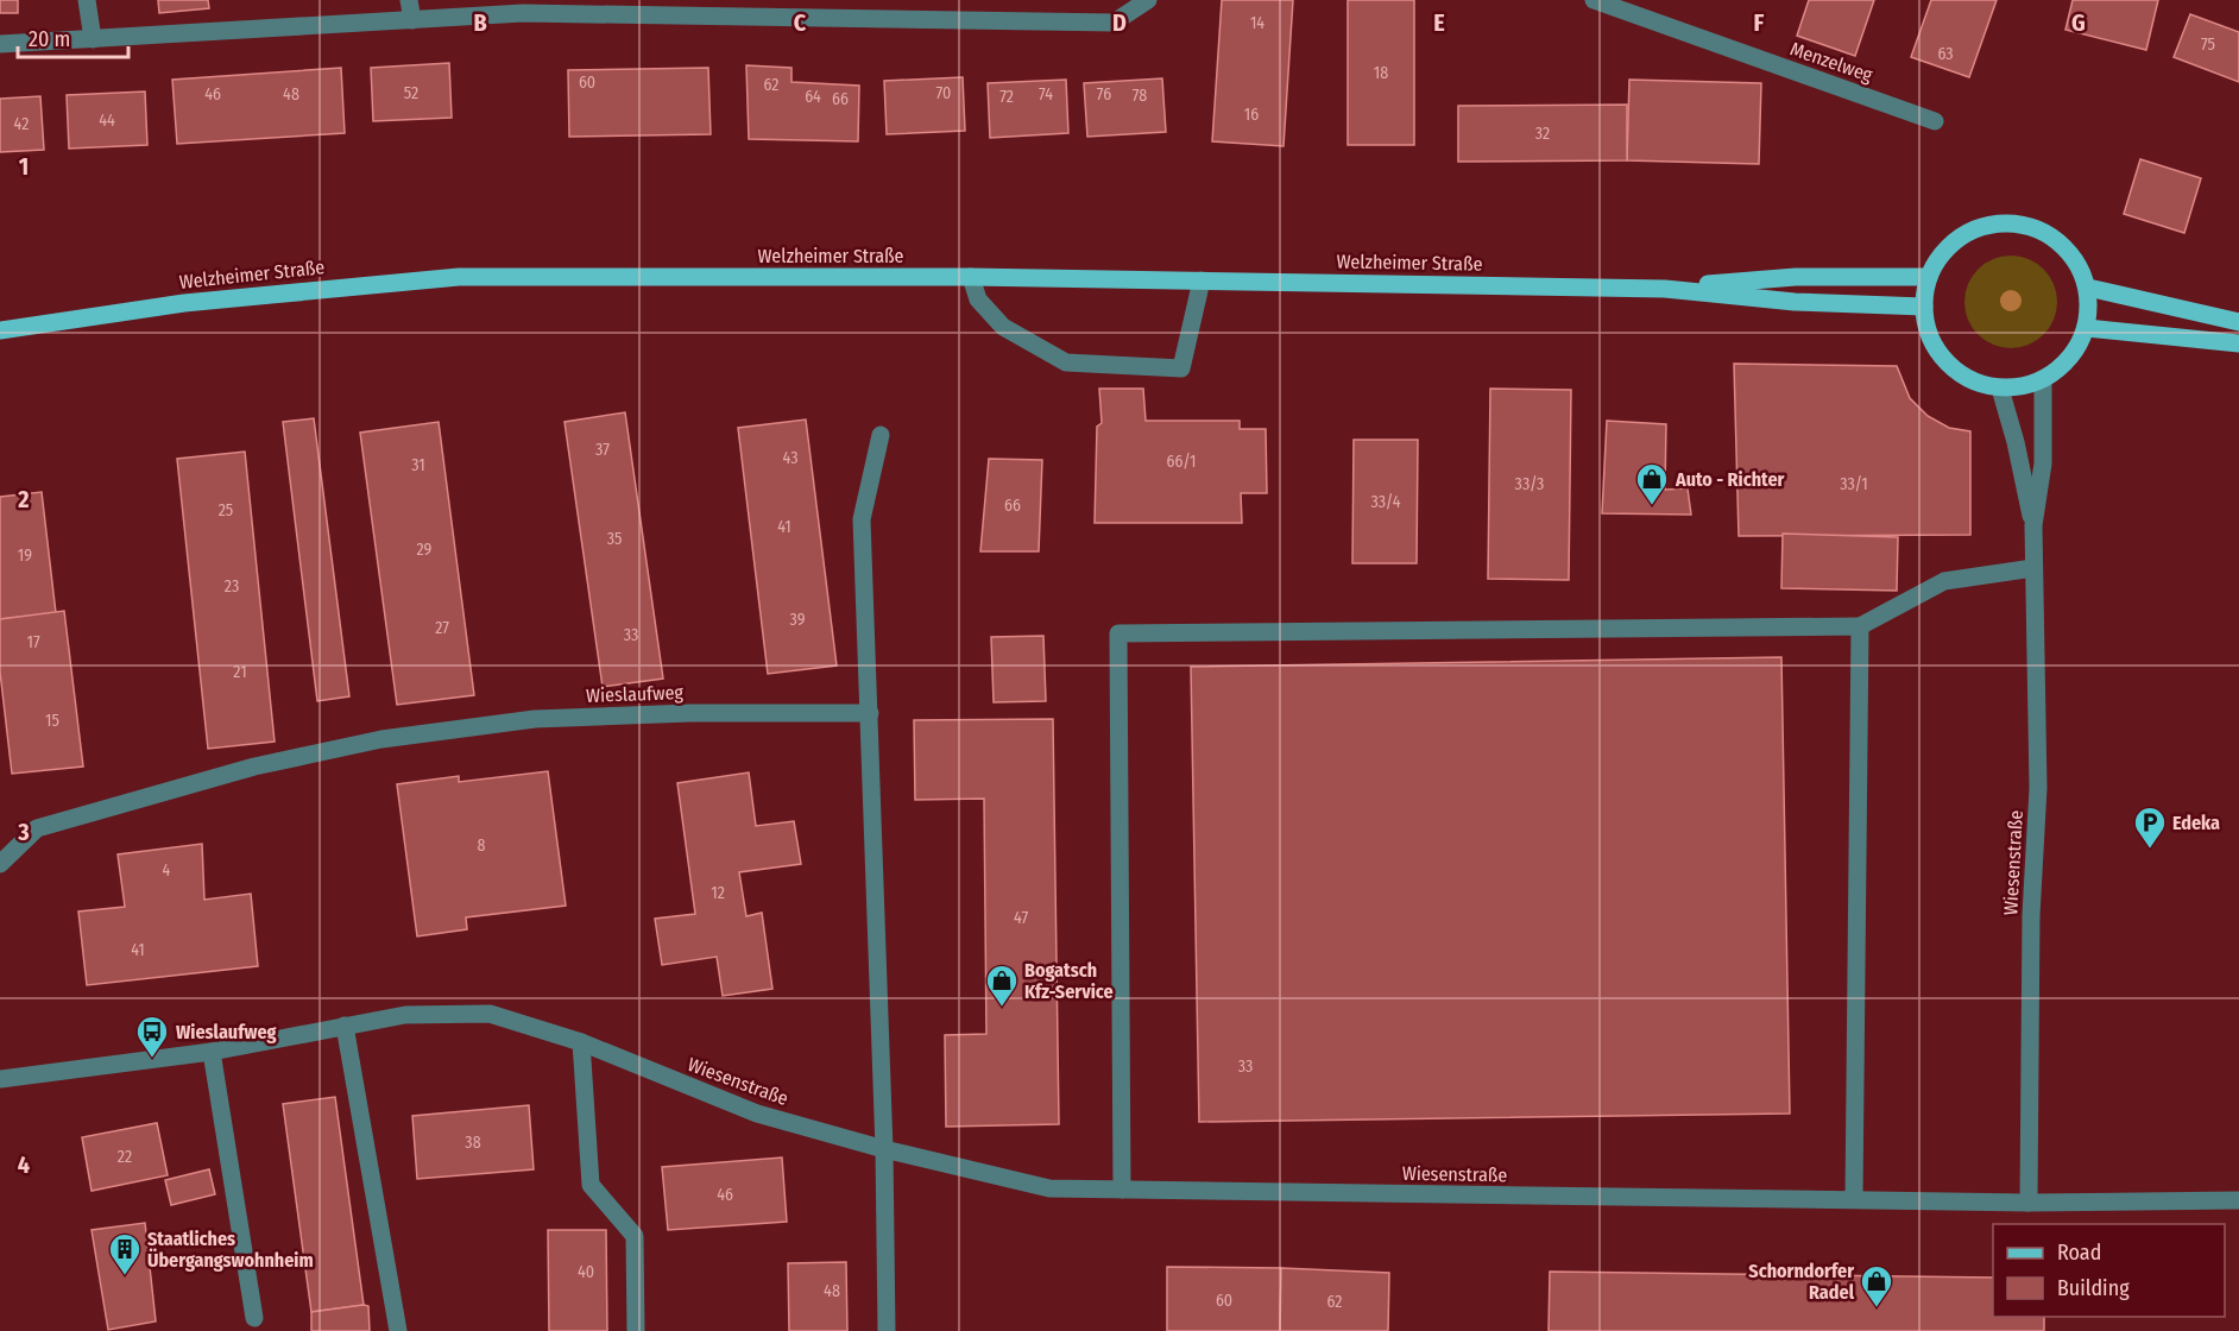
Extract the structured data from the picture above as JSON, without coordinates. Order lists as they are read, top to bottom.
{
  "streets": {
    "main road": ["Welzheimer Straße"],
    "street": ["Menzelweg", "Wieslaufweg", "Wiesenstraße"]
  },
  "crossings": [
    ["Welzheimer Straße", "Wiesenstraße"]
  ],
  "places": {
    "shop": ["Auto - Richter", "Bogatsch Kfz-Service", "Schorndorfer Radel"],
    "parking": ["Edeka"],
    "bus stop": ["Wieslaufweg"],
    "building": ["Staatliches Übergangswohnheim"]
  },
  "house_numbers": [
    "14",
    "75",
    "63",
    "18",
    "60",
    "62",
    "52",
    "70",
    "46",
    "48",
    "74",
    "76",
    "78",
    "64",
    "72",
    "66",
    "16",
    "44",
    "42",
    "32",
    "37",
    "43",
    "66/1",
    "31",
    "33/3",
    "33/1",
    "33/4",
    "66",
    "25",
    "41",
    "35",
    "29",
    "19",
    "23",
    "39",
    "27",
    "33",
    "17",
    "21",
    "15",
    "8",
    "4",
    "12",
    "47",
    "41",
    "33",
    "38",
    "22",
    "46",
    "40",
    "48",
    "60",
    "62"
  ],
  "legend": ["Road", "Building"],
  "scale_bar": "20 m",
  "grid": {
    "columns": [
      "B",
      "C",
      "D",
      "E",
      "F",
      "G"
    ],
    "rows": [
      "1",
      "2",
      "3",
      "4"
    ]
  }
}
